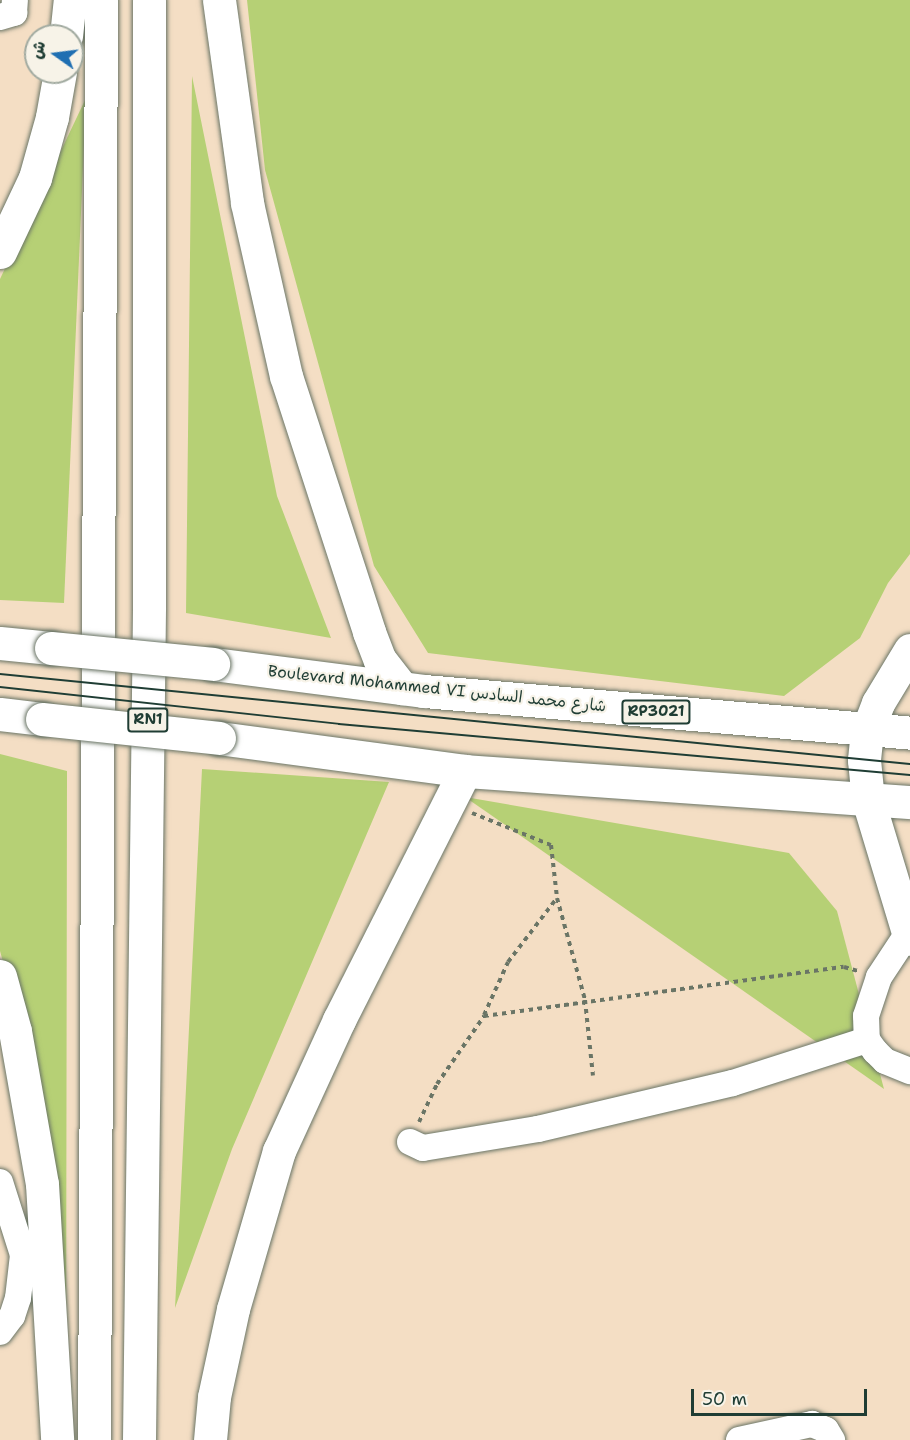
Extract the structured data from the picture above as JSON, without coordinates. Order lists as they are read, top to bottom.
{
  "streets": {
    "main road": ["Boulevard Mohammed VI شارع محمد السادس", "RP3021", "RN1"]
  },
  "scale_bar": "50 m",
  "north": "left"
}
